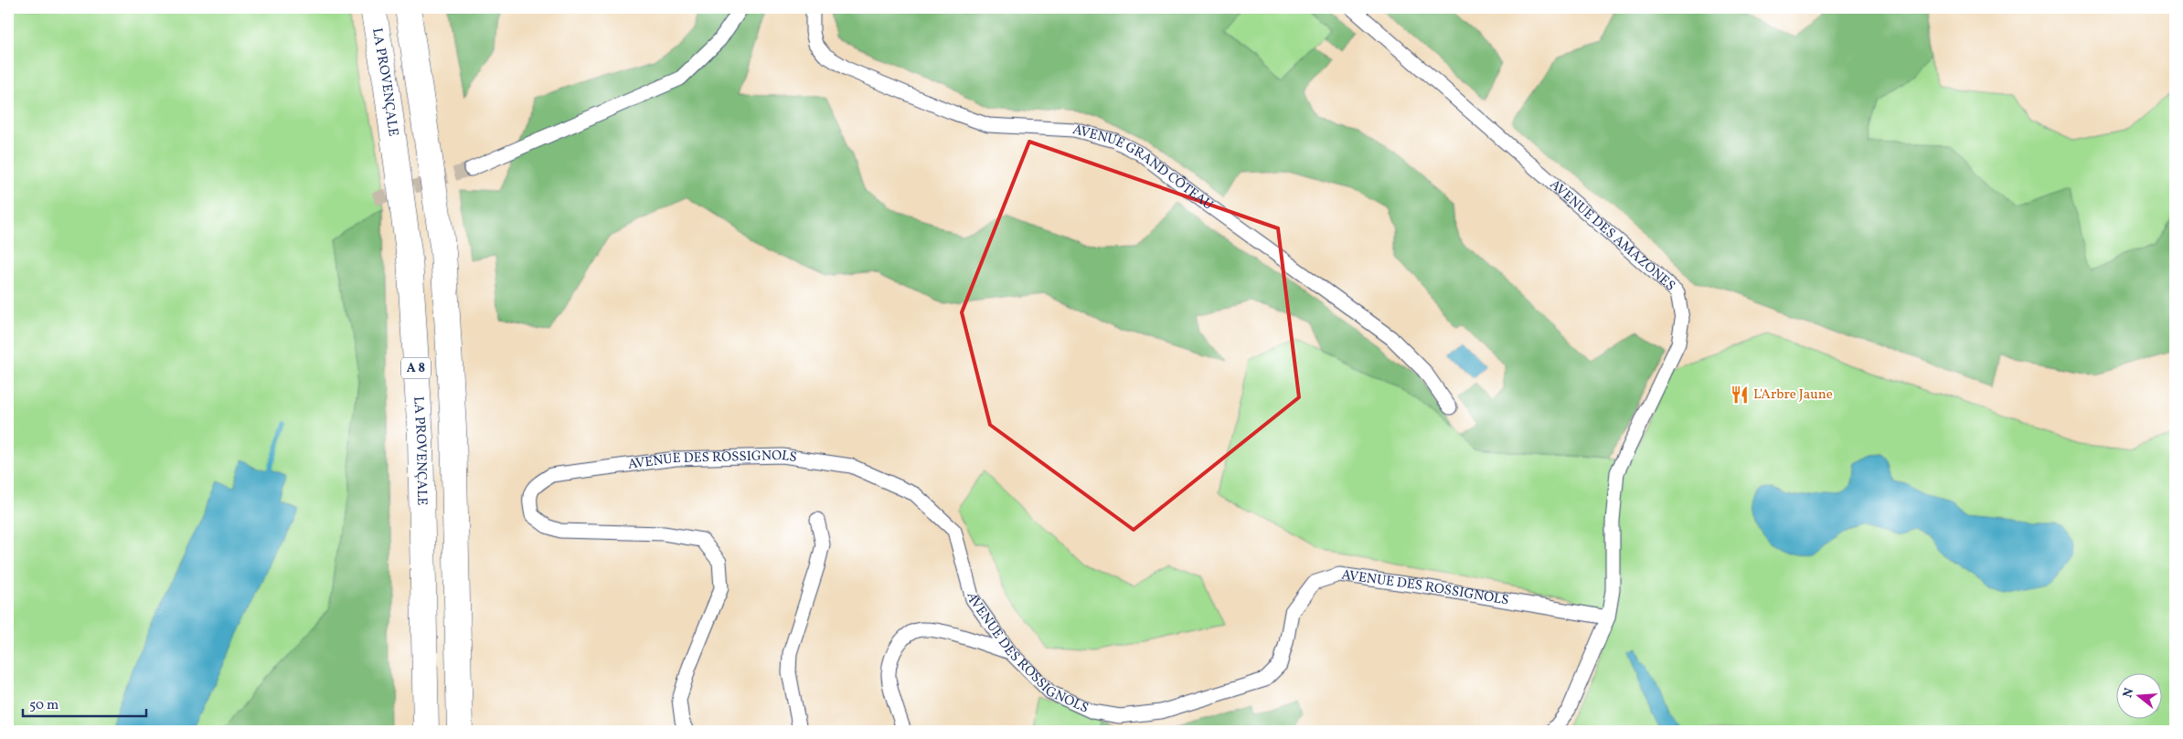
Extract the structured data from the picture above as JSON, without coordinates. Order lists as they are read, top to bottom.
{
  "streets": {
    "highway": ["LA PROVENÇALE", "A 8"],
    "street": ["AVENUE GRAND CÔTEAU", "AVENUE DES AMAZONES", "AVENUE DES ROSSIGNOLS"]
  },
  "crossings": [
    ["AVENUE DES AMAZONES", "AVENUE DES ROSSIGNOLS"]
  ],
  "places": {
    "restaurant": ["L'Arbre Jaune"]
  },
  "scale_bar": "50 m",
  "north": "left"
}
